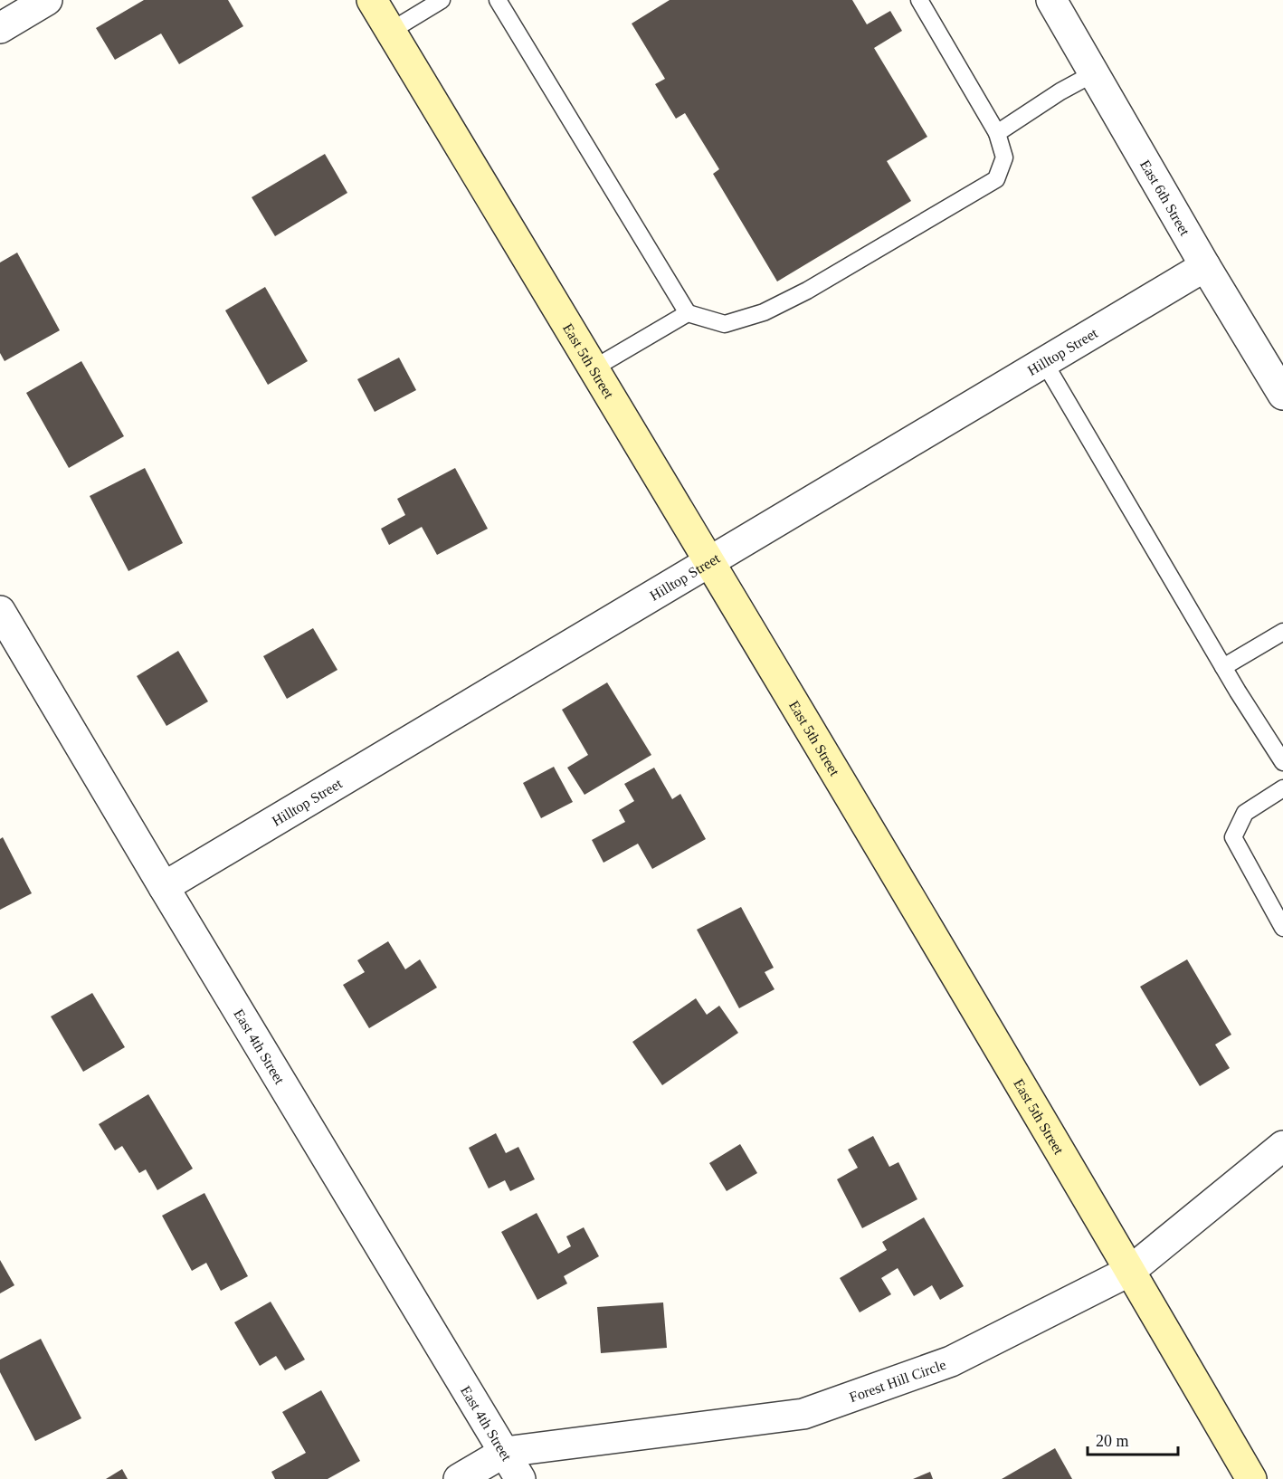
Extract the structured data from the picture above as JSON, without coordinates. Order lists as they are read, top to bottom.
{
  "streets": {
    "main road": ["East 5th Street"],
    "street": [
      "East 6th Street",
      "Hilltop Street",
      "East 4th Street",
      "Forest Hill Circle"
    ]
  },
  "crossings": [
    ["East 6th Street", "Hilltop Street"],
    ["Hilltop Street", "East 5th Street"],
    ["Hilltop Street", "East 4th Street"],
    ["East 5th Street", "Forest Hill Circle"],
    ["East 4th Street", "Forest Hill Circle"]
  ],
  "scale_bar": "20 m"
}
